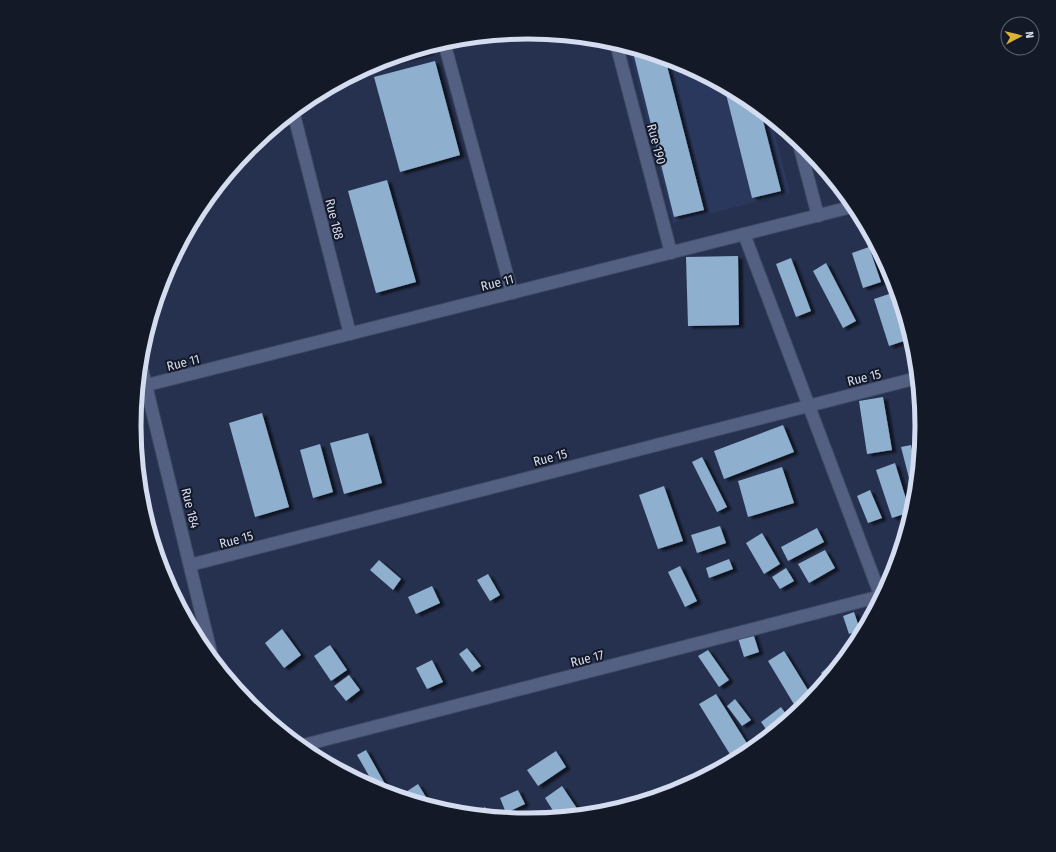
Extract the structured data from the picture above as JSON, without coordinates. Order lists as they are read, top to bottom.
{
  "streets": {
    "street": [
      "Rue 190",
      "Rue 188",
      "Rue 11",
      "Rue 15",
      "Rue 184",
      "Rue 17"
    ]
  },
  "crossings": [
    ["Rue 190", "Rue 11"],
    ["Rue 188", "Rue 11"],
    ["Rue 11", "Rue 184"],
    ["Rue 15", "Rue 184"]
  ],
  "north": "right"
}
